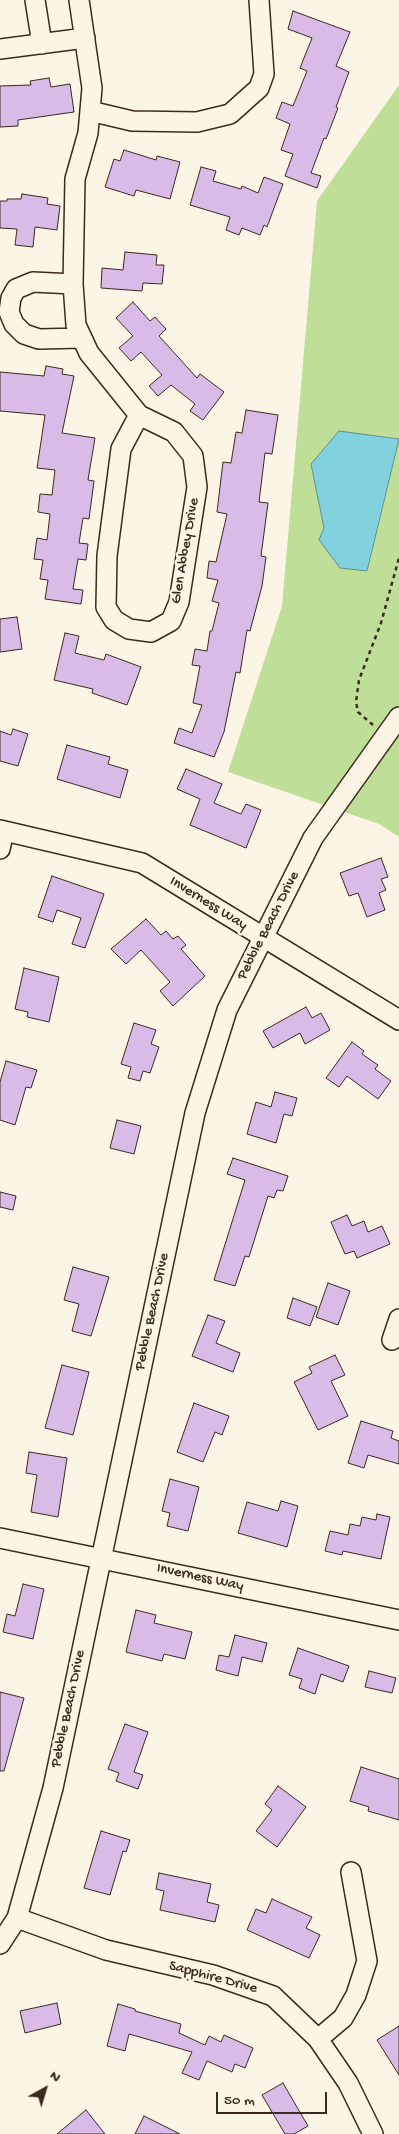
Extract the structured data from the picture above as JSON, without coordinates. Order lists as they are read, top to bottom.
{
  "streets": {
    "street": [
      "Glen Abbey Drive",
      "Inverness Way",
      "Pebble Beach Drive",
      "Sapphire Drive"
    ]
  },
  "crossings": [
    ["Inverness Way", "Pebble Beach Drive"],
    ["Pebble Beach Drive", "Sapphire Drive"]
  ],
  "scale_bar": "50 m",
  "north": "top right"
}
